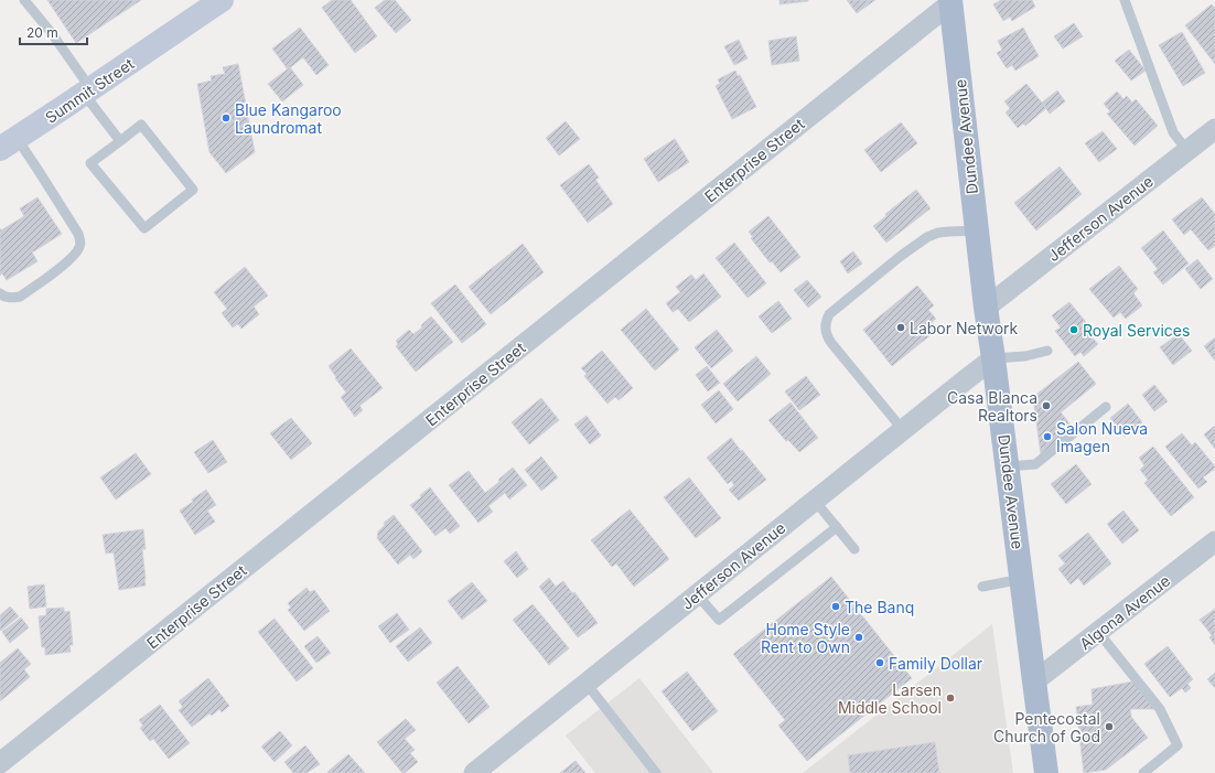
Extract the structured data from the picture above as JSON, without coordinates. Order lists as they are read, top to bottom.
{
  "streets": {
    "main road": ["Summit Street", "Dundee Avenue"],
    "street": ["Enterprise Street", "Jefferson Avenue", "Algona Avenue"]
  },
  "crossings": [
    ["Dundee Avenue", "Enterprise Street"],
    ["Dundee Avenue", "Jefferson Avenue"],
    ["Dundee Avenue", "Algona Avenue"]
  ],
  "places": [
    "Blue Kangaroo Laundromat",
    "Labor Network",
    "Royal Services",
    "Casa Blanca Realtors",
    "Salon Nueva Imagen",
    "The Banq",
    "Home Style Rent to Own",
    "Family Dollar",
    "Larsen Middle School",
    "Pentecostal Church of God"
  ],
  "scale_bar": "20 m"
}
